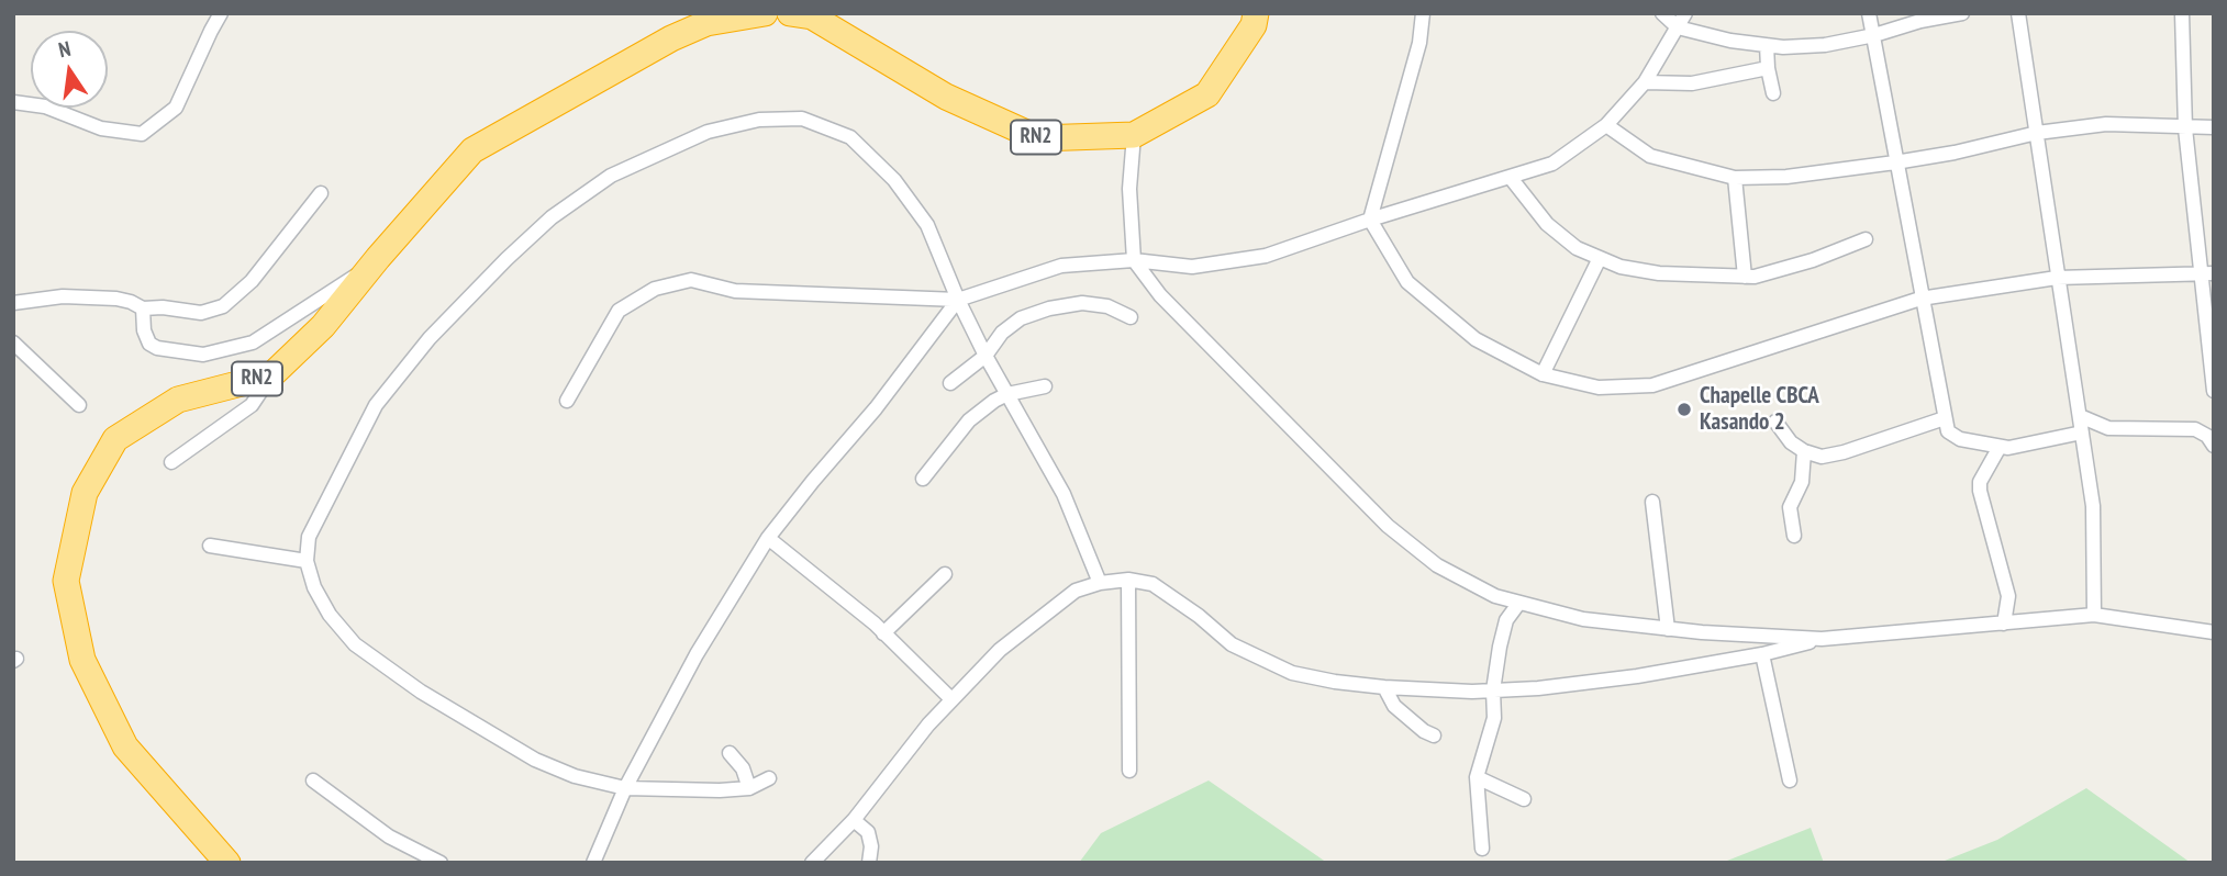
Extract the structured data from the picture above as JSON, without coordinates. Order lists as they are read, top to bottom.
{
  "streets": {
    "highway": ["RN2"]
  },
  "places": ["Chapelle CBCA Kasando 2"],
  "north": "top"
}
